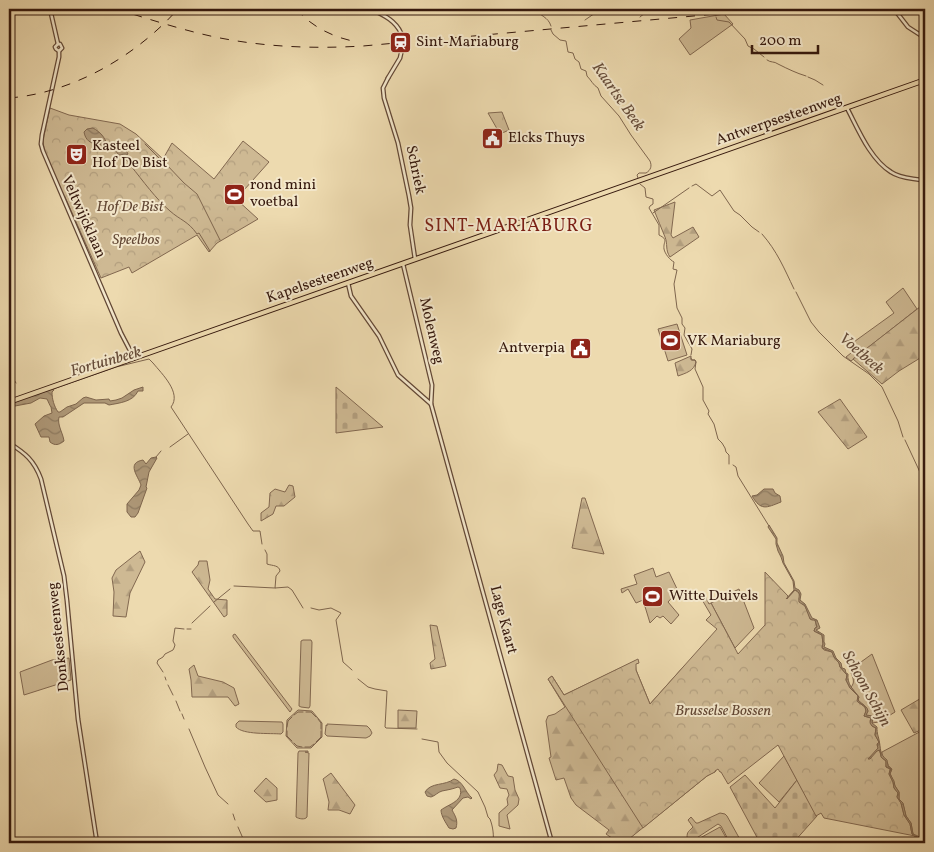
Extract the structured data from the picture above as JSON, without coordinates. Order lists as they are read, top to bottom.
{
  "streets": {
    "main road": ["Antwerpsesteenweg", "Kapelsesteenweg"],
    "street": [
      "Schriek",
      "Veltwijcklaan",
      "Molenweg",
      "Lage Kaart",
      "Donksesteenweg"
    ]
  },
  "crossings": [
    ["Antwerpsesteenweg", "Kapelsesteenweg"],
    ["Schriek", "Kapelsesteenweg"],
    ["Veltwijcklaan", "Kapelsesteenweg"],
    ["Kapelsesteenweg", "Molenweg"],
    ["Molenweg", "Lage Kaart"]
  ],
  "districts": ["SINT-MARIABURG"],
  "water": [
    "Kaartse Beek",
    "Voetbeek",
    "Fortuinbeek",
    "Schoon Schijn"
  ],
  "parks": ["Hof De Bist", "Speelbos", "Brusselse Bossen"],
  "places": {
    "station": ["Sint-Mariaburg"],
    "public building": ["Elcks Thuys", "Antverpia"],
    "theatre": ["Kasteel Hof De Bist"],
    "sports": ["rond mini voetbal", "VK Mariaburg", "Witte Duivels"]
  },
  "scale_bar": "200 m"
}
